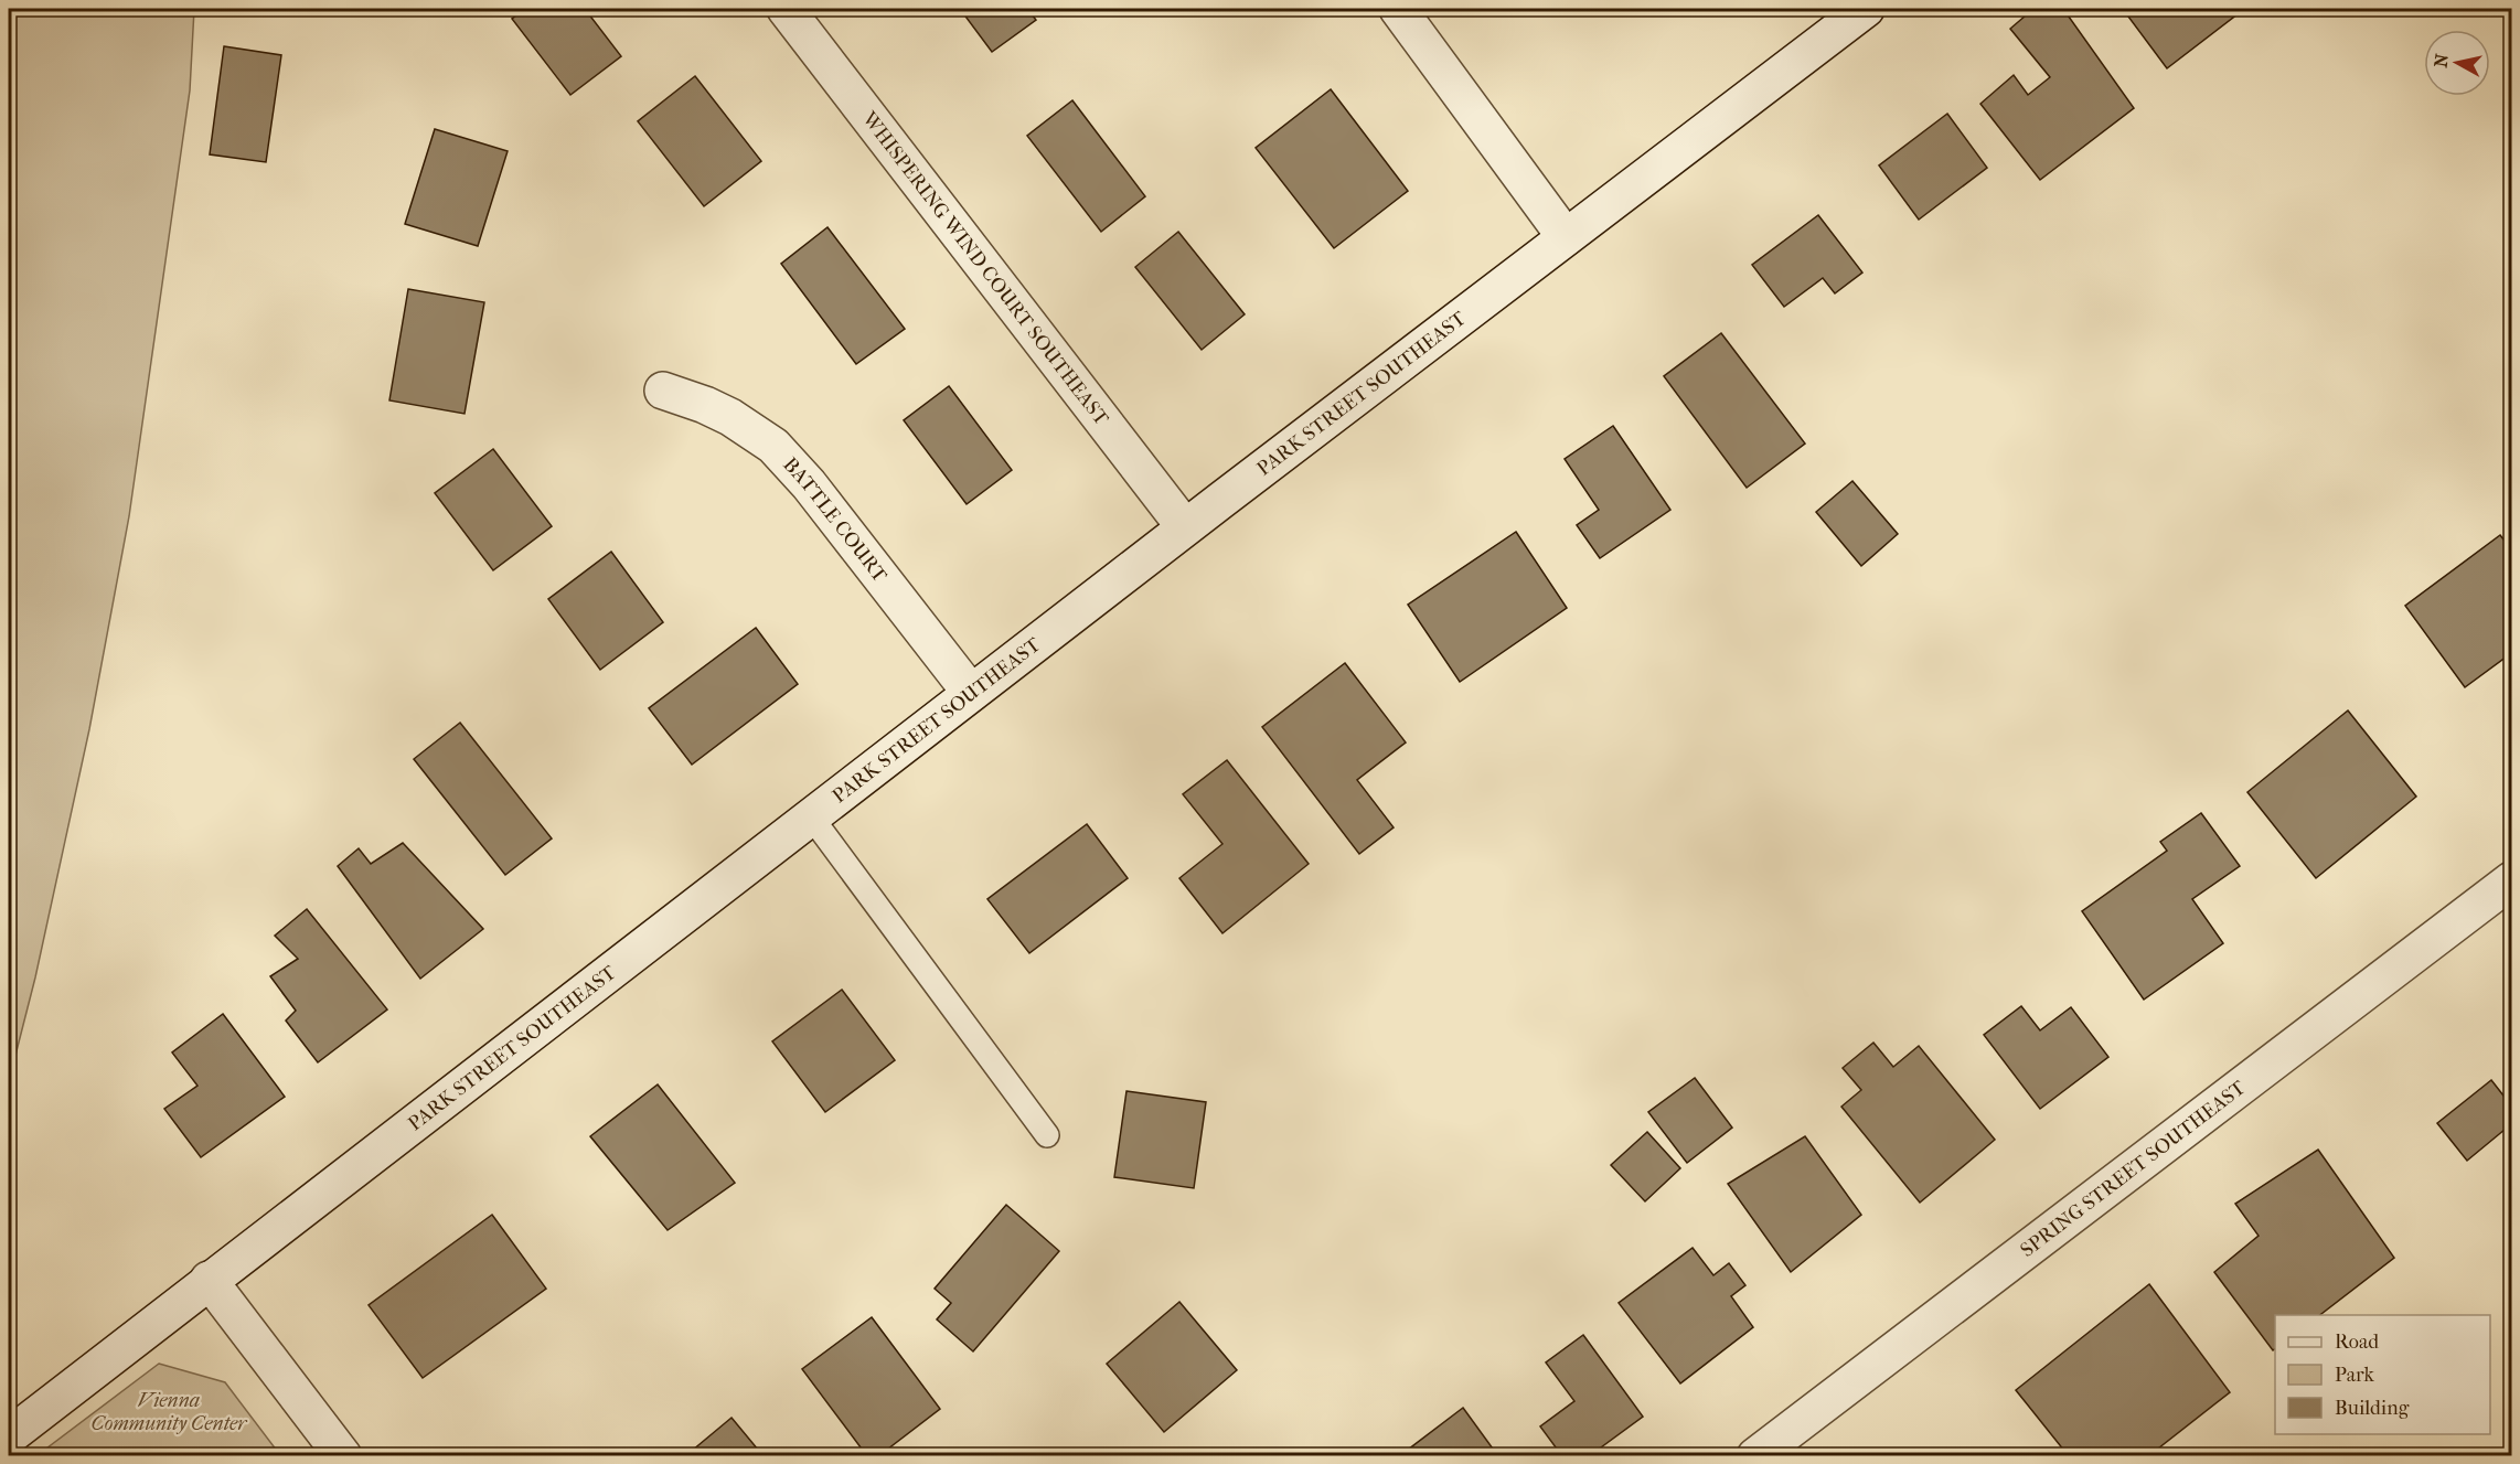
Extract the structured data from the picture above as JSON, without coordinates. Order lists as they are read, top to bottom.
{
  "streets": {
    "street": [
      "WHISPERING WIND COURT SOUTHEAST",
      "PARK STREET SOUTHEAST",
      "BATTLE COURT",
      "SPRING STREET SOUTHEAST"
    ]
  },
  "crossings": [
    ["WHISPERING WIND COURT SOUTHEAST", "PARK STREET SOUTHEAST"],
    ["PARK STREET SOUTHEAST", "BATTLE COURT"]
  ],
  "parks": ["Vienna Community Center"],
  "legend": ["Road", "Park", "Building"],
  "north": "left"
}
